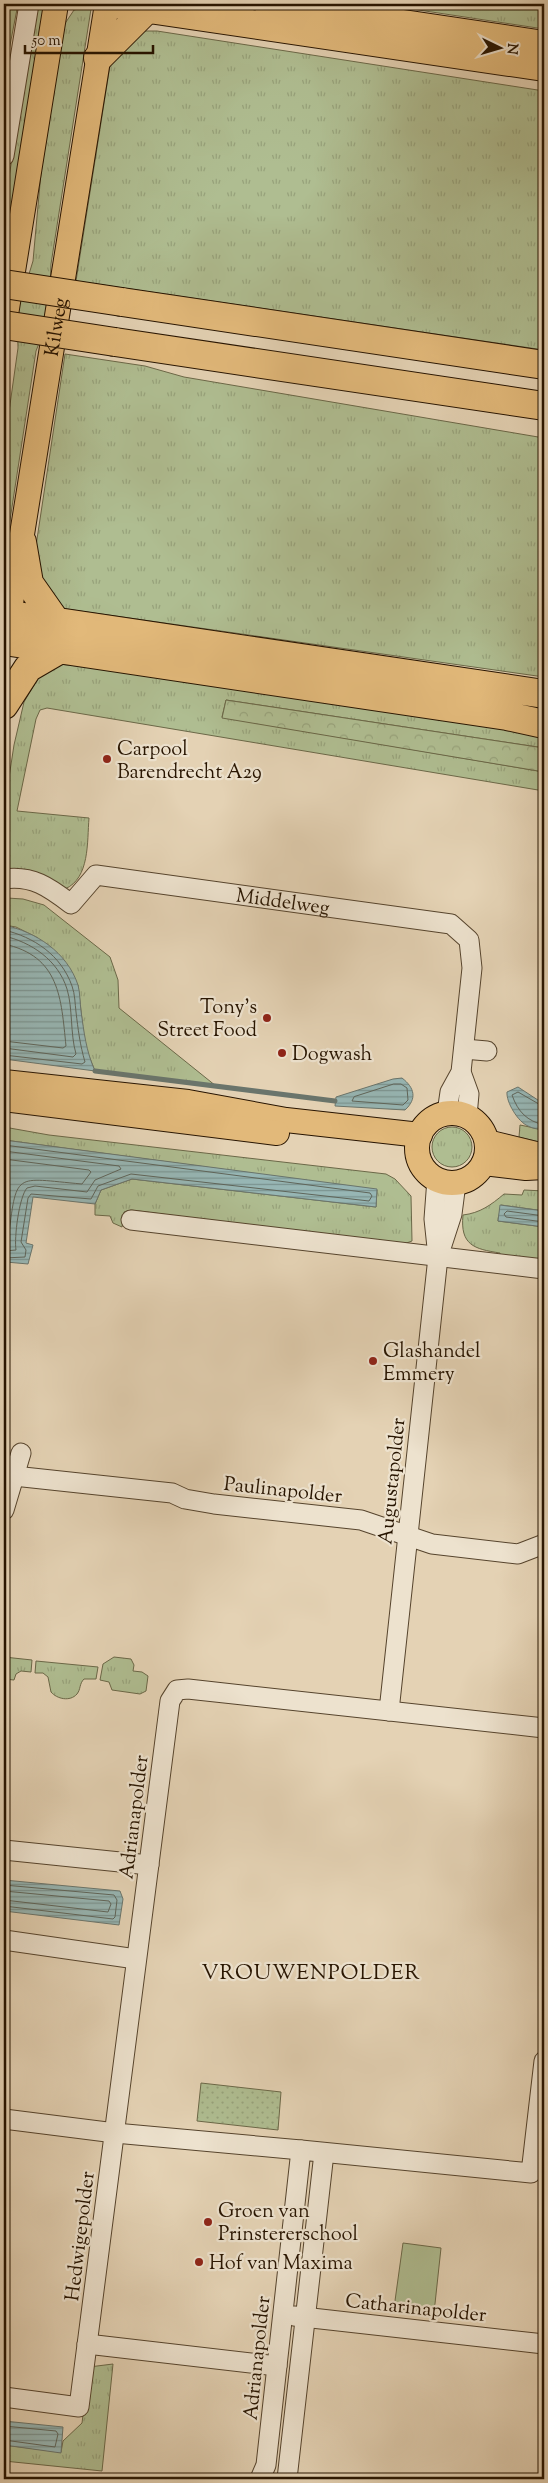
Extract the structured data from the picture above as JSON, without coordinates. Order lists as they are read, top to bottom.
{
  "streets": {
    "main road": ["Kilweg"],
    "street": [
      "Middelweg",
      "Augustapolder",
      "Paulinapolder",
      "Adrianapolder",
      "Hedwigepolder",
      "Catharinapolder"
    ]
  },
  "crossings": [
    ["Middelweg", "Augustapolder"],
    ["Augustapolder", "Paulinapolder"],
    ["Augustapolder", "Adrianapolder"],
    ["Adrianapolder", "Hedwigepolder"],
    ["Adrianapolder", "Catharinapolder"]
  ],
  "districts": ["VROUWENPOLDER"],
  "places": [
    "Carpool Barendrecht A29",
    "Tony's Street Food",
    "Dogwash",
    "Glashandel Emmery",
    "Groen van Prinstererschool",
    "Hof van Maxima"
  ],
  "scale_bar": "50 m",
  "north": "right"
}
